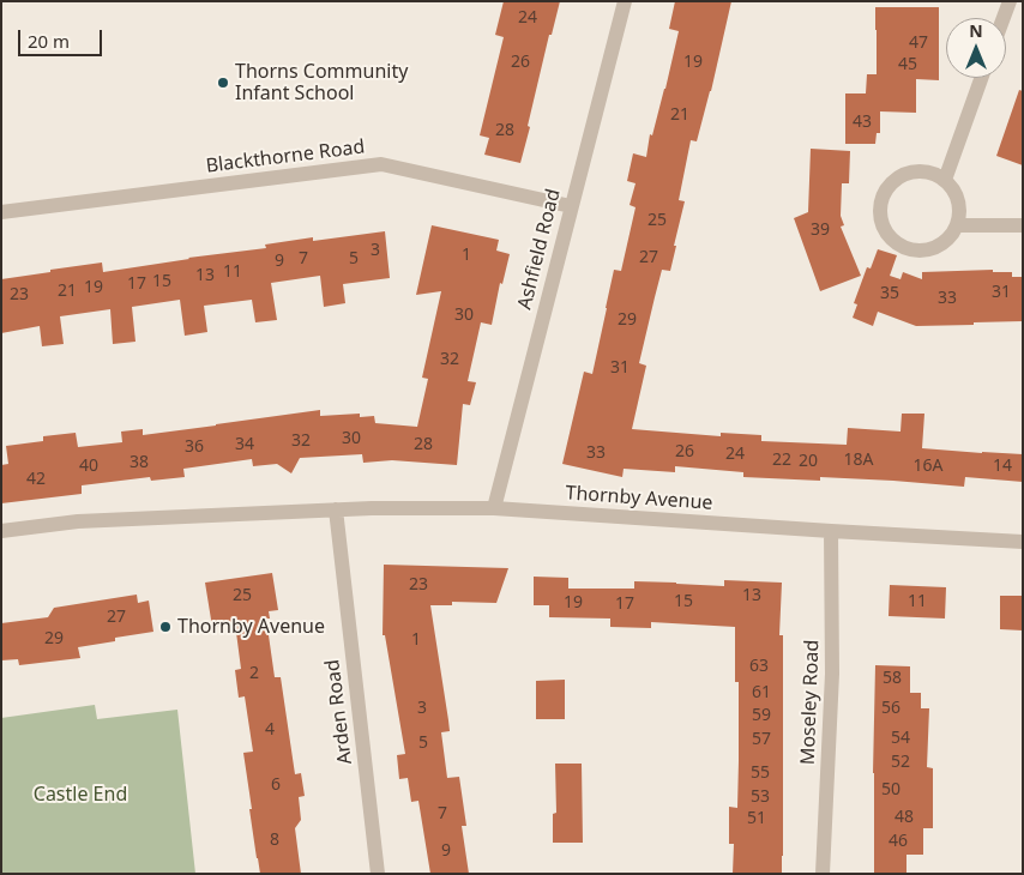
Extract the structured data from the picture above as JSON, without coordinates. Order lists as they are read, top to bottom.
{
  "streets": {
    "street": [
      "Blackthorne Road",
      "Ashfield Road",
      "Thornby Avenue",
      "Moseley Road",
      "Arden Road"
    ]
  },
  "crossings": [
    ["Blackthorne Road", "Ashfield Road"],
    ["Ashfield Road", "Thornby Avenue"],
    ["Thornby Avenue", "Moseley Road"],
    ["Thornby Avenue", "Arden Road"]
  ],
  "parks": ["Castle End"],
  "places": ["Thorns Community Infant School", "Thornby Avenue"],
  "house_numbers": [
    "24",
    "47",
    "26",
    "19",
    "45",
    "21",
    "43",
    "28",
    "25",
    "39",
    "3",
    "1",
    "27",
    "7",
    "5",
    "9",
    "11",
    "13",
    "15",
    "17",
    "19",
    "21",
    "31",
    "35",
    "23",
    "33",
    "30",
    "29",
    "32",
    "31",
    "30",
    "32",
    "34",
    "28",
    "36",
    "26",
    "33",
    "24",
    "22",
    "18A",
    "20",
    "38",
    "40",
    "16A",
    "14",
    "42",
    "23",
    "25",
    "13",
    "15",
    "11",
    "19",
    "17",
    "27",
    "29",
    "1",
    "63",
    "2",
    "58",
    "61",
    "3",
    "56",
    "59",
    "4",
    "54",
    "57",
    "5",
    "52",
    "55",
    "6",
    "50",
    "53",
    "7",
    "48",
    "51",
    "8",
    "46",
    "9"
  ],
  "scale_bar": "20 m",
  "north": "top"
}
